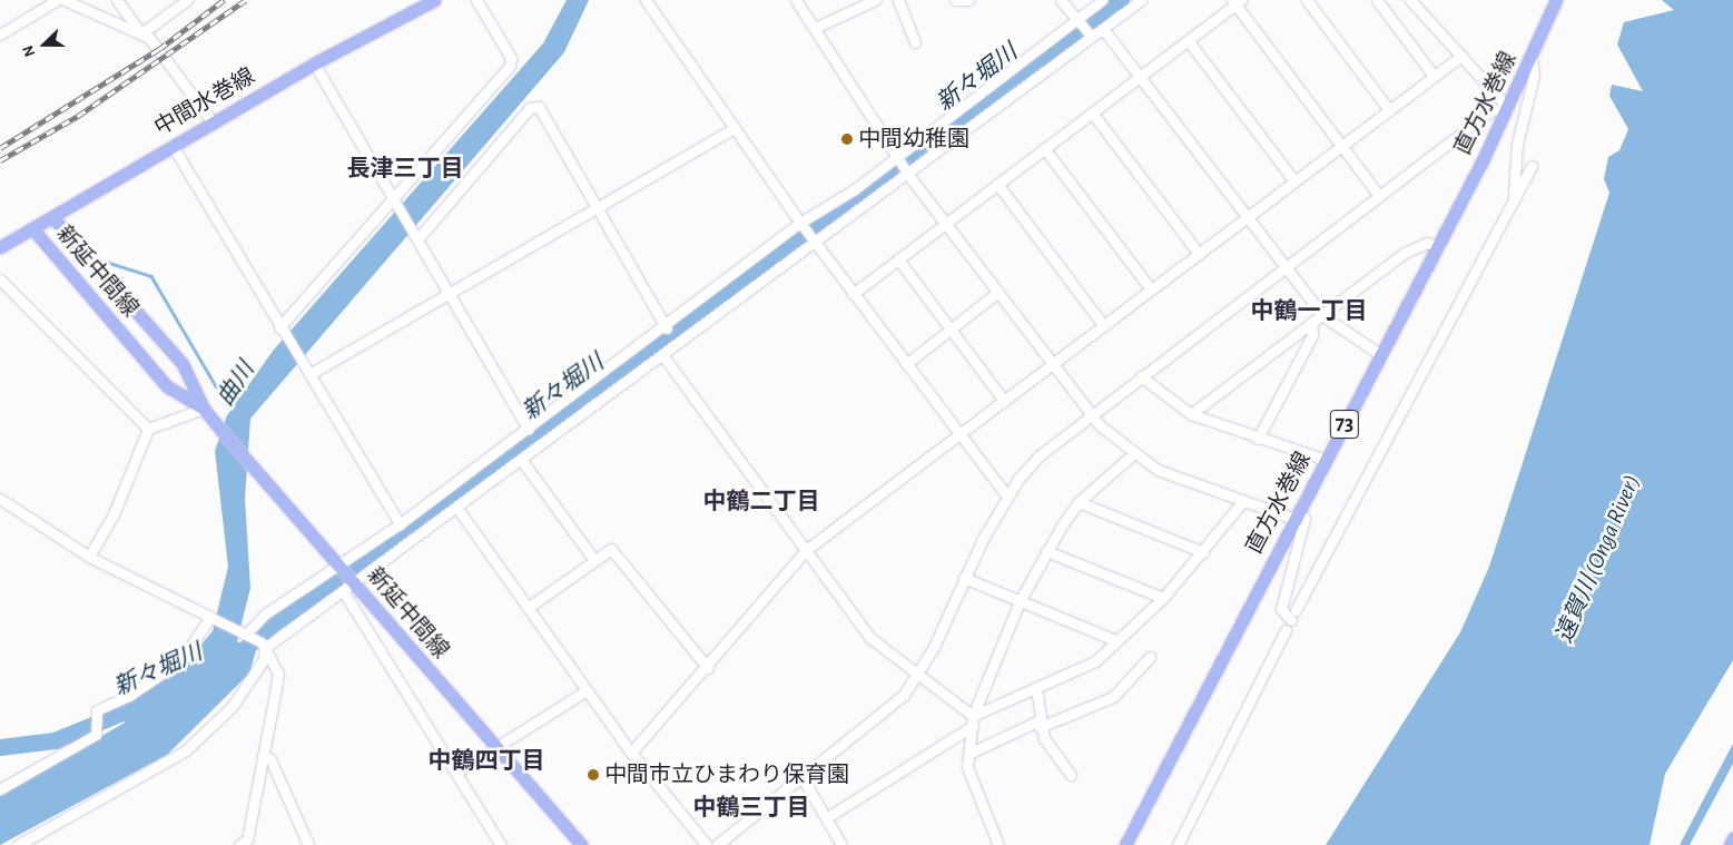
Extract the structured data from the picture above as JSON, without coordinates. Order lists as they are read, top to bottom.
{
  "streets": {
    "main road": [
      "中間水巻線",
      "直方水巻線",
      "新延中間線",
      "73"
    ]
  },
  "crossings": [
    ["中間水巻線", "新延中間線"]
  ],
  "districts": [
    "長津三丁目",
    "中鶴一丁目",
    "中鶴二丁目",
    "中鶴四丁目",
    "中鶴三丁目"
  ],
  "water": ["新々堀川", "曲川", "遠賀川 (Onga River)"],
  "places": ["中間幼稚園", "中間市立ひまわり保育園"],
  "north": "left"
}
